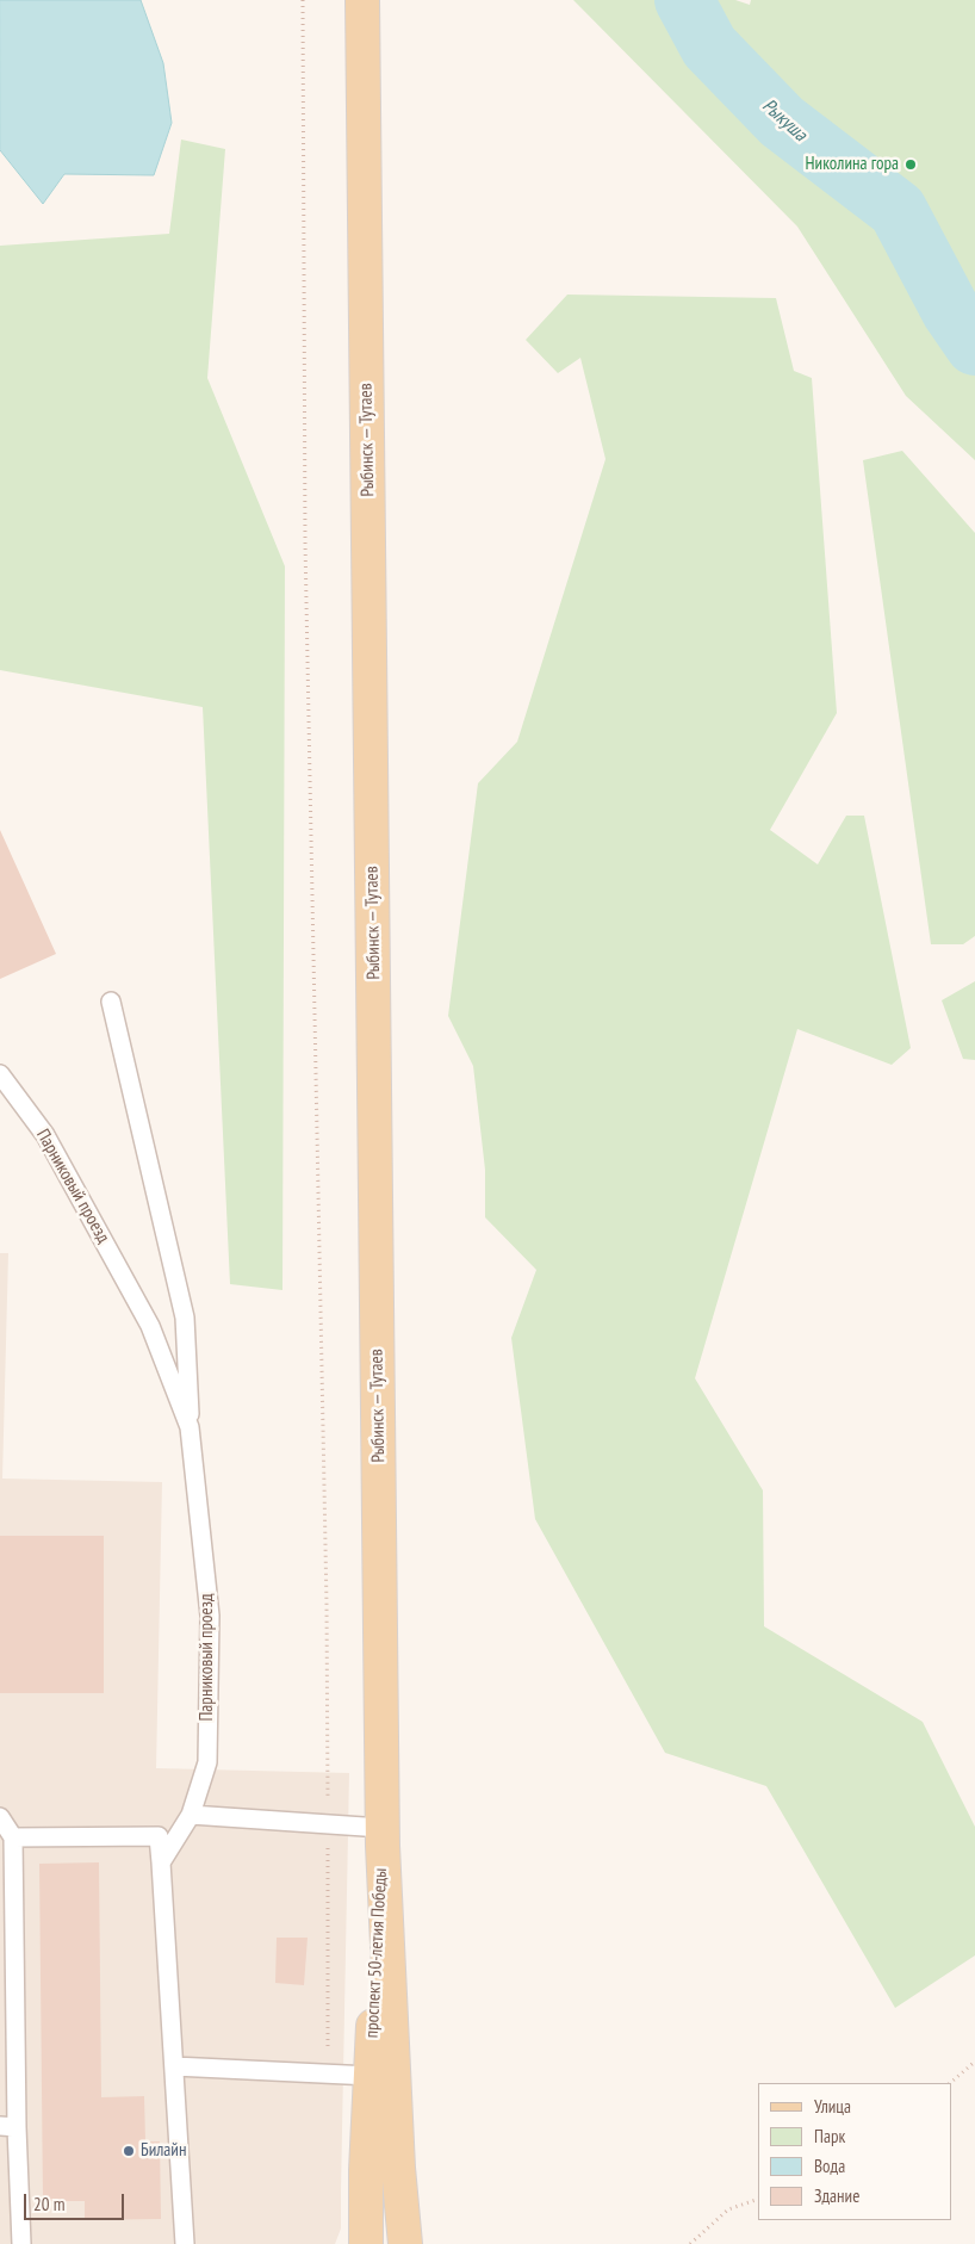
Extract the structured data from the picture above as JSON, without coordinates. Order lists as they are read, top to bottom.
{
  "streets": {
    "main road": ["Рыбинск — Тутаев", "проспект 50-летия Победы"],
    "lane": ["Парниковый проезд"]
  },
  "crossings": [
    ["Рыбинск — Тутаев", "проспект 50-летия Победы"]
  ],
  "water": ["Рыкуша"],
  "places": ["Николина гора", "Билайн"],
  "legend": [
    "Улица",
    "Парк",
    "Вода",
    "Здание"
  ],
  "scale_bar": "20 m"
}
